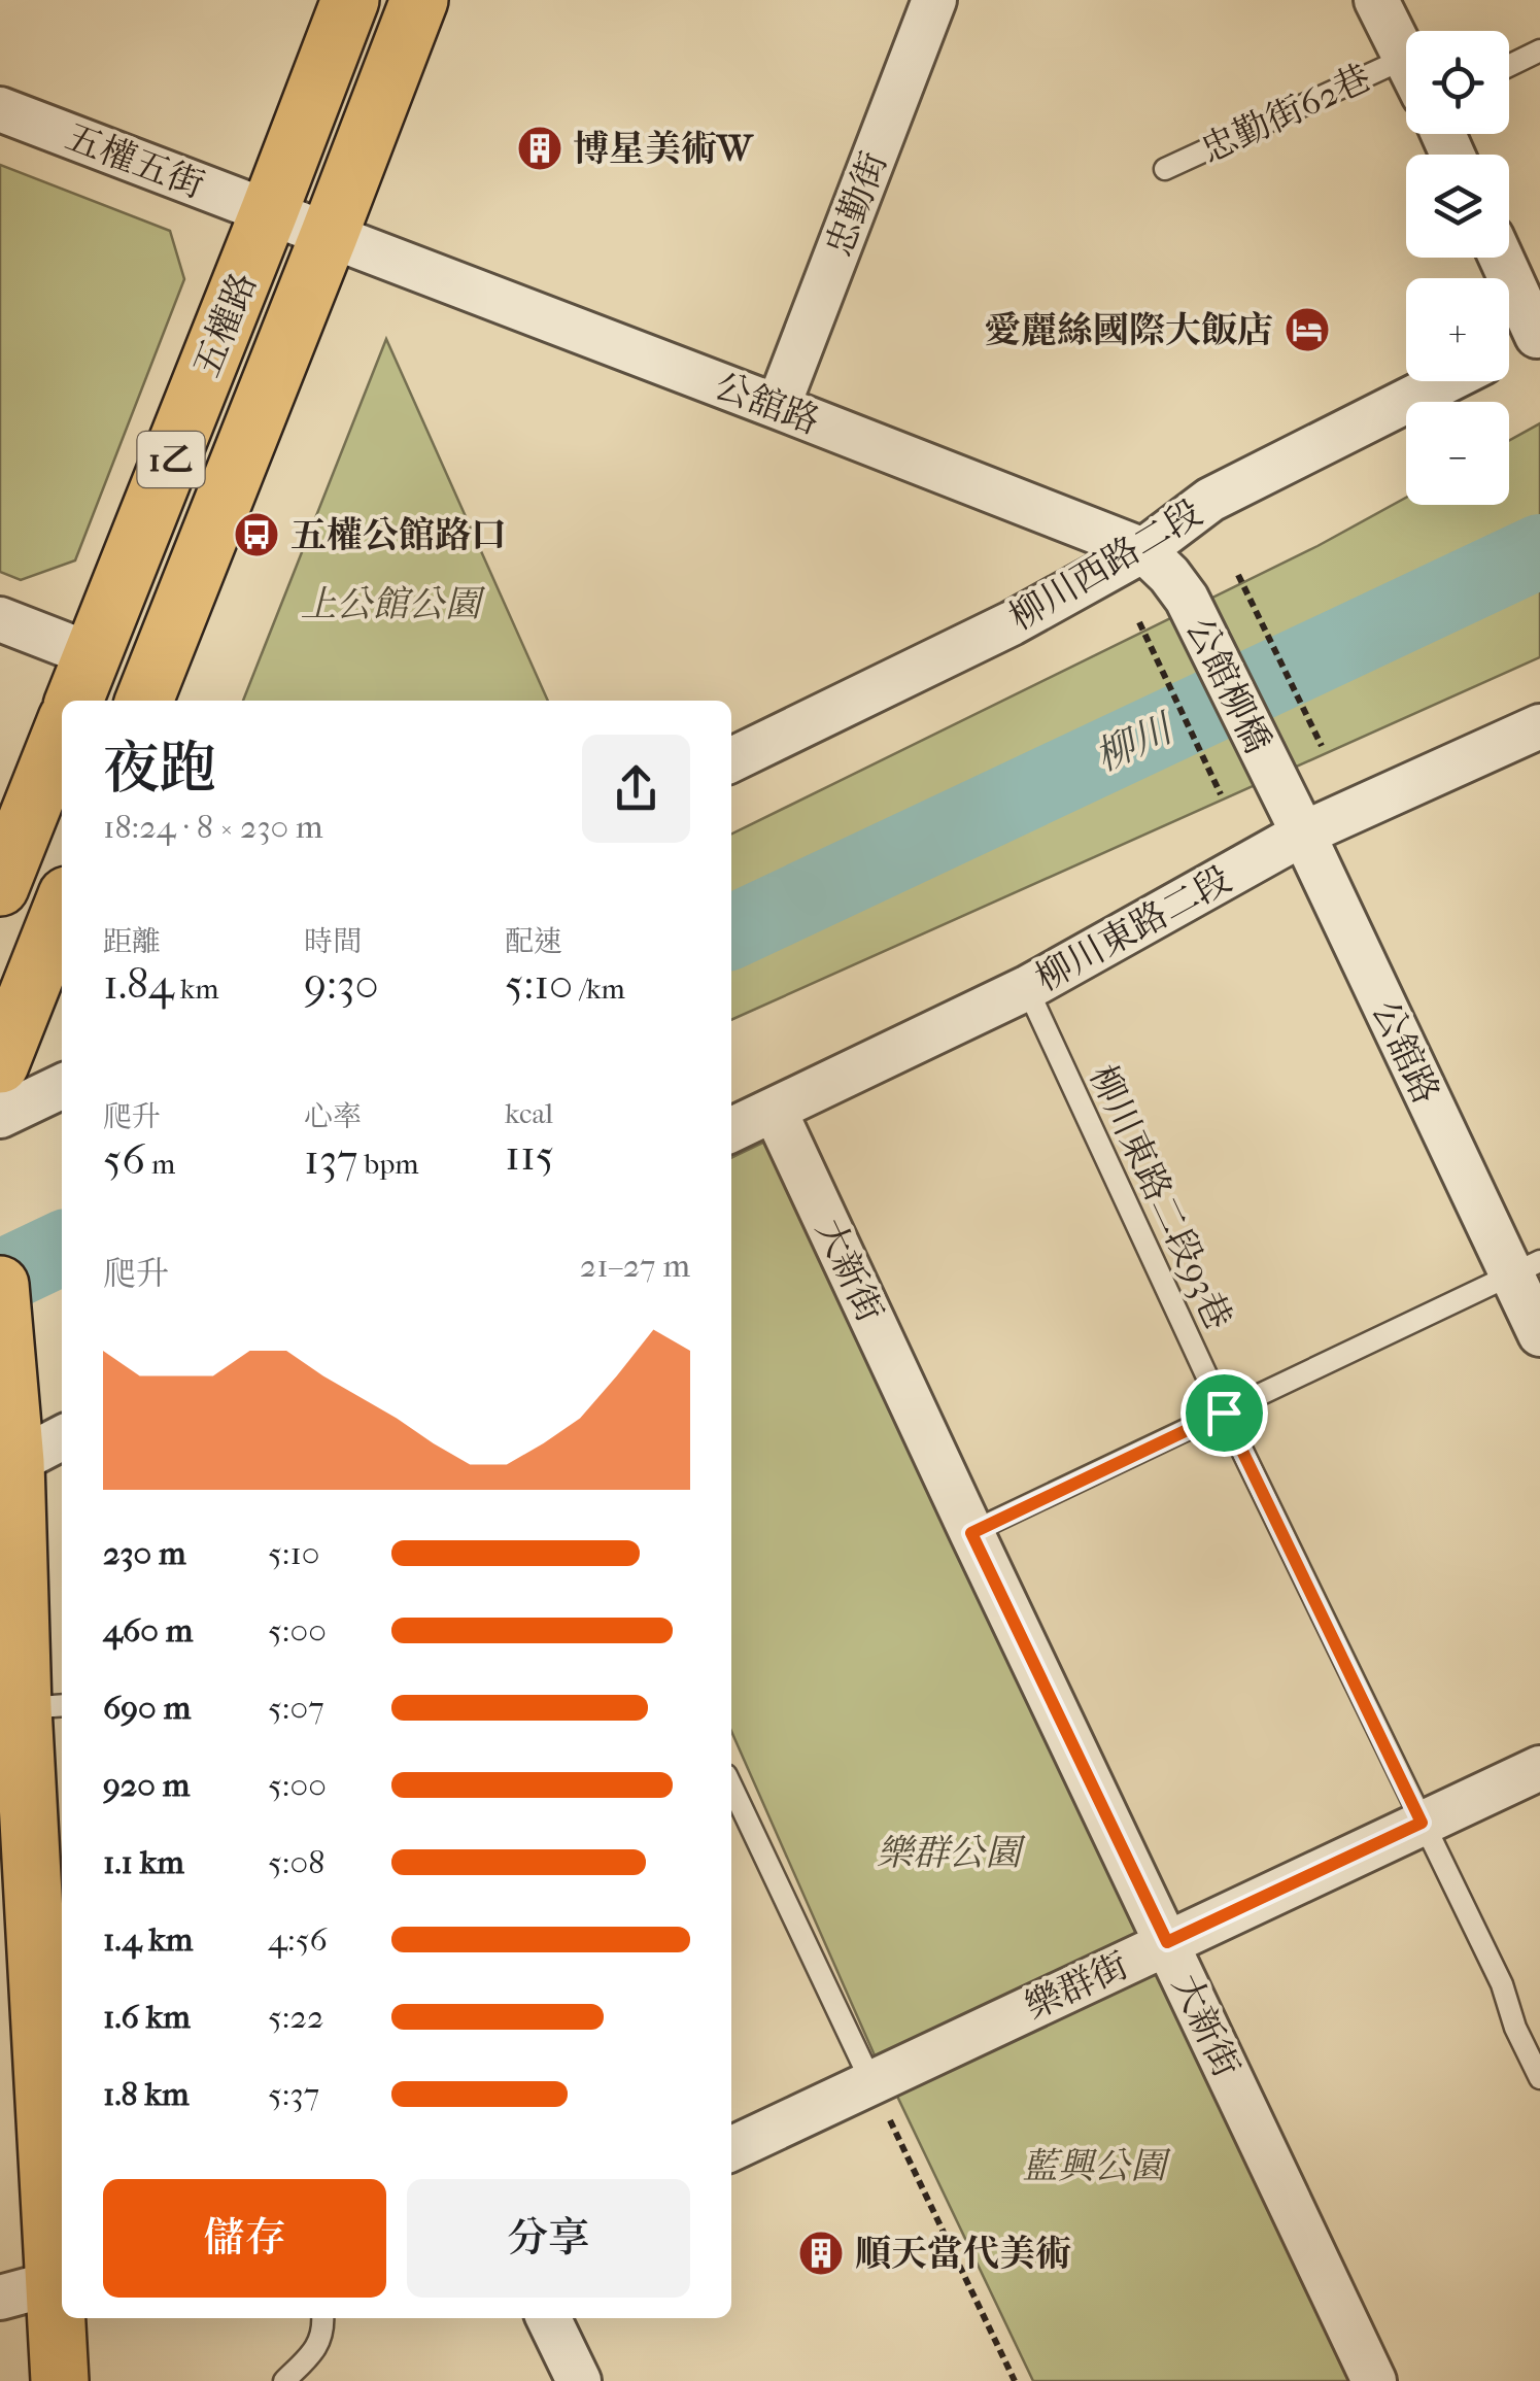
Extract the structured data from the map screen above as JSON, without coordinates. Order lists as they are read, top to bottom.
{
  "streets": {
    "main road": ["五權路", "1乙"],
    "street": [
      "忠勤街62巷",
      "五權五街",
      "忠勤街",
      "公舘路",
      "柳川西路二段",
      "公館柳橋",
      "柳川東路二段",
      "大新街",
      "樂群街"
    ],
    "lane": ["柳川東路二段93巷"]
  },
  "crossings": [
    ["五權五街", "五權路"],
    ["五權五街", "公舘路"],
    ["忠勤街", "公舘路"],
    ["五權路", "公舘路"],
    ["公舘路", "柳川西路二段"],
    ["公舘路", "公館柳橋"],
    ["公舘路", "柳川東路二段"],
    ["柳川東路二段", "柳川東路二段93巷"],
    ["柳川東路二段", "大新街"],
    ["柳川東路二段93巷", "樂群街"],
    ["大新街", "樂群街"]
  ],
  "water": ["柳川"],
  "parks": ["上公館公園", "樂群公園", "藍興公園"],
  "places": {
    "building": ["博星美術W", "順天當代美術"],
    "hotel": ["愛麗絲國際大飯店"],
    "bus stop": ["五權公館路口"]
  },
  "page": {
    "map_buttons": ["+", "−"],
    "heading": ["夜跑", "18:24 · 8 × 230 m"],
    "stats": [
      ["距離", "1.84 km"],
      ["時間", "9:30"],
      ["配速", "5:10 /km"],
      ["爬升", "56 m"],
      ["心率", "137 bpm"],
      ["kcal", "115"]
    ],
    "chart": ["爬升", "21–27 m"],
    "list": [
      {
        "name": "230 m",
        "note": "5:10"
      },
      {
        "name": "460 m",
        "note": "5:00"
      },
      {
        "name": "690 m",
        "note": "5:07"
      },
      {
        "name": "920 m",
        "note": "5:00"
      },
      {
        "name": "1.1 km",
        "note": "5:08"
      },
      {
        "name": "1.4 km",
        "note": "4:56"
      },
      {
        "name": "1.6 km",
        "note": "5:22"
      },
      {
        "name": "1.8 km",
        "note": "5:37"
      }
    ],
    "buttons": ["儲存", "分享"]
  }
}
